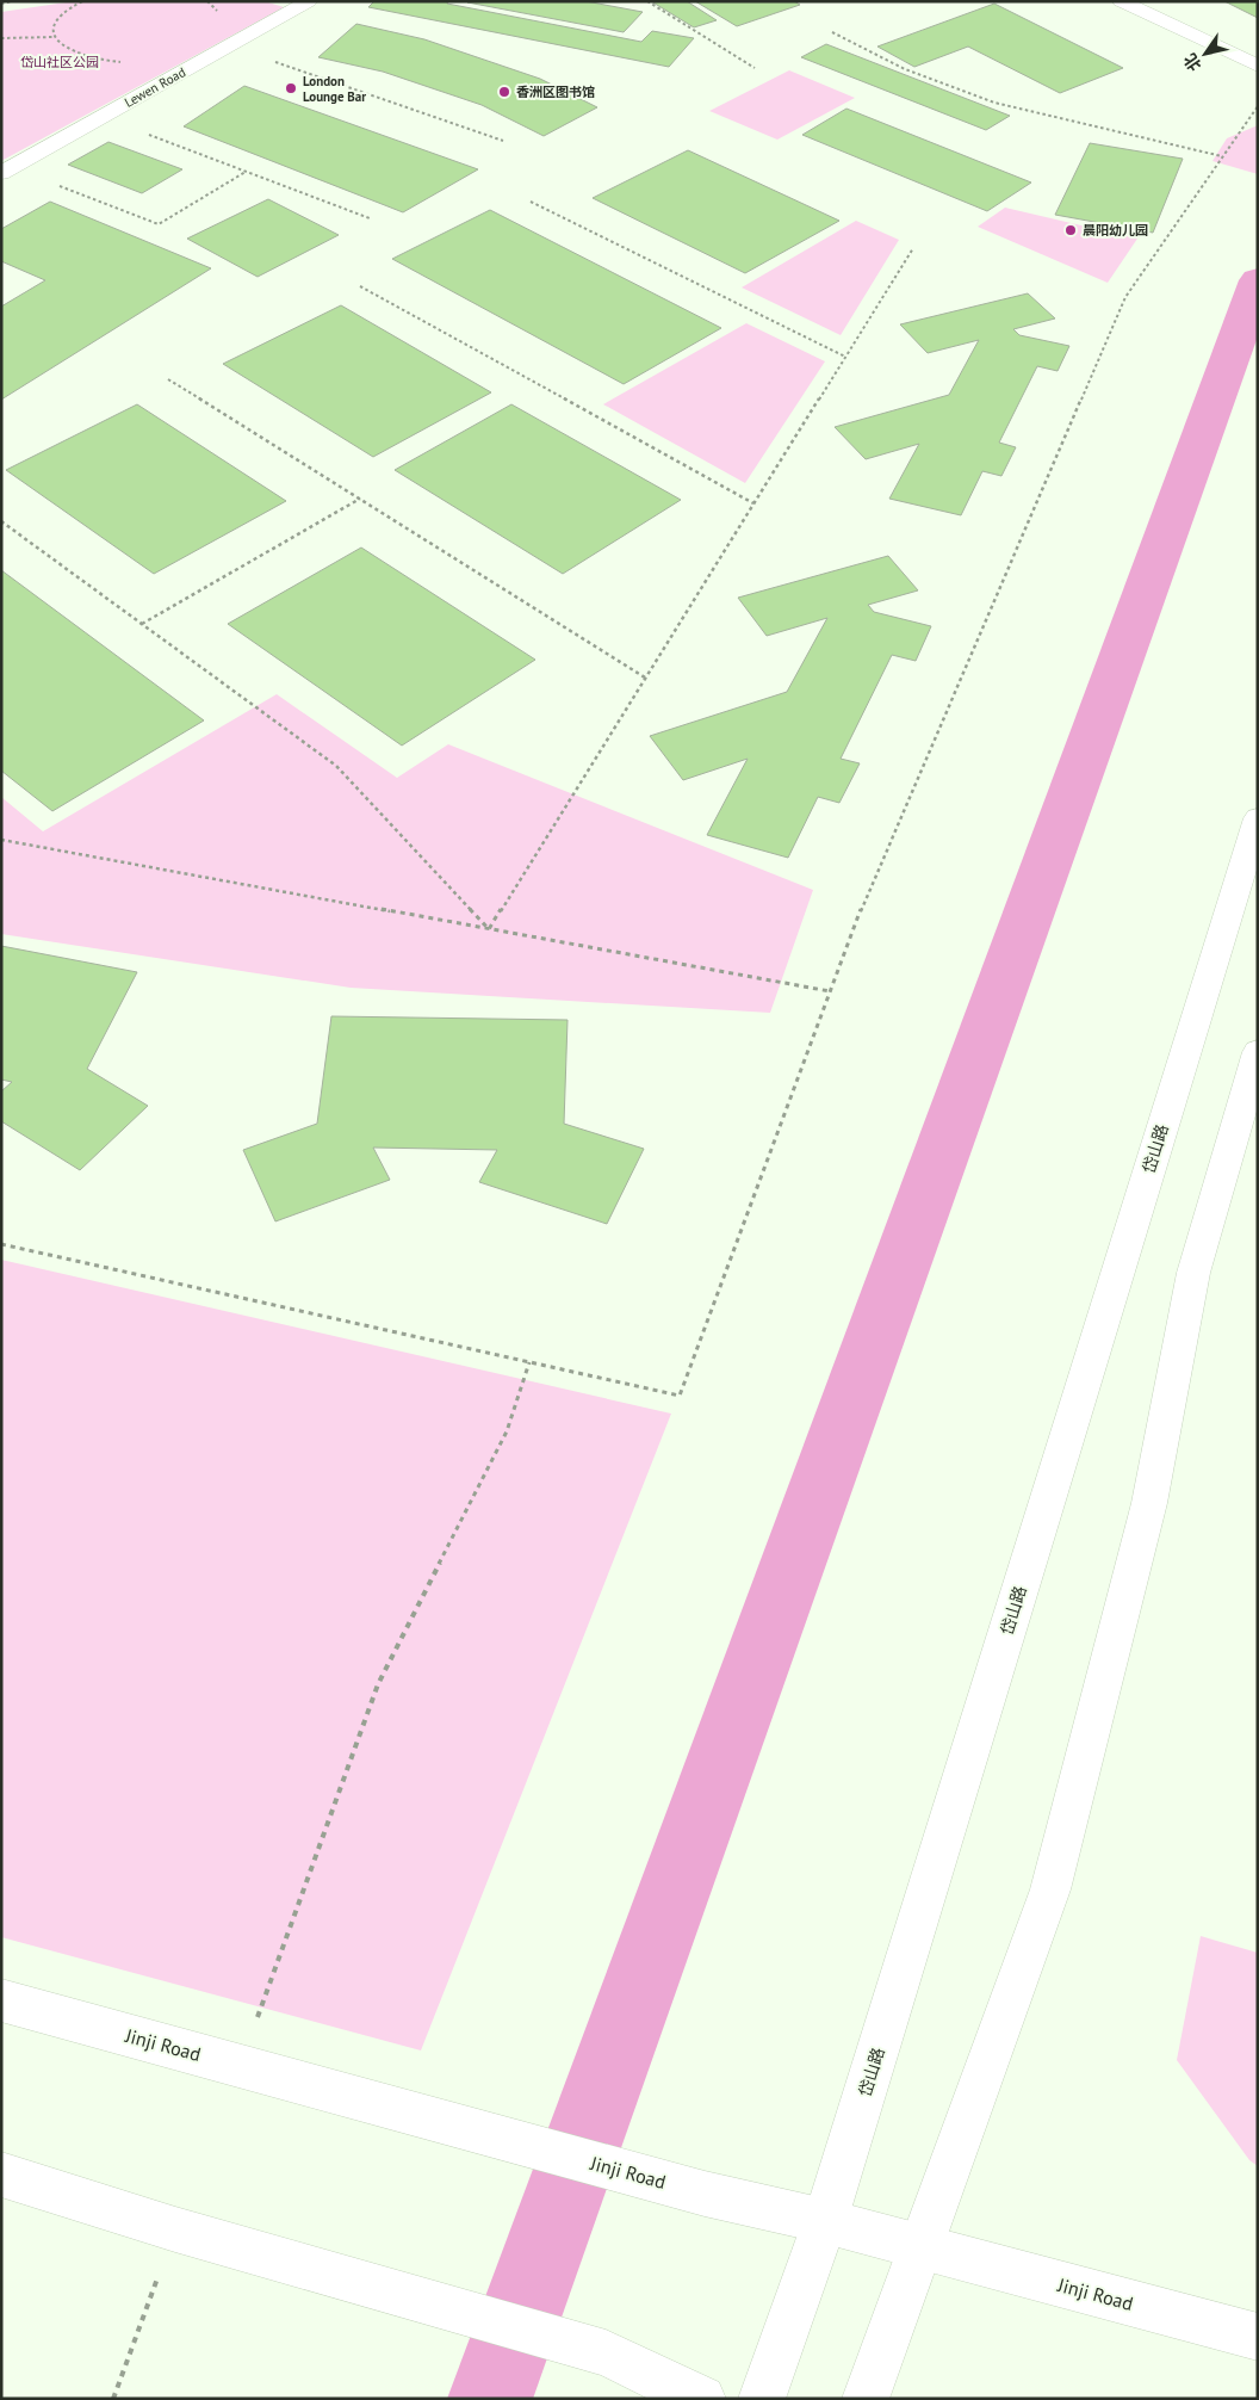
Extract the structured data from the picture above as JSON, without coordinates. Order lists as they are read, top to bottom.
{
  "streets": {
    "street": ["Lewen Road", "岱山路", "Jinji Road"]
  },
  "crossings": [
    ["岱山路", "Jinji Road"]
  ],
  "parks": ["岱山社区公园"],
  "places": ["London Lounge Bar", "香洲区图书馆", "晨阳幼儿园"],
  "north": "bottom left"
}
